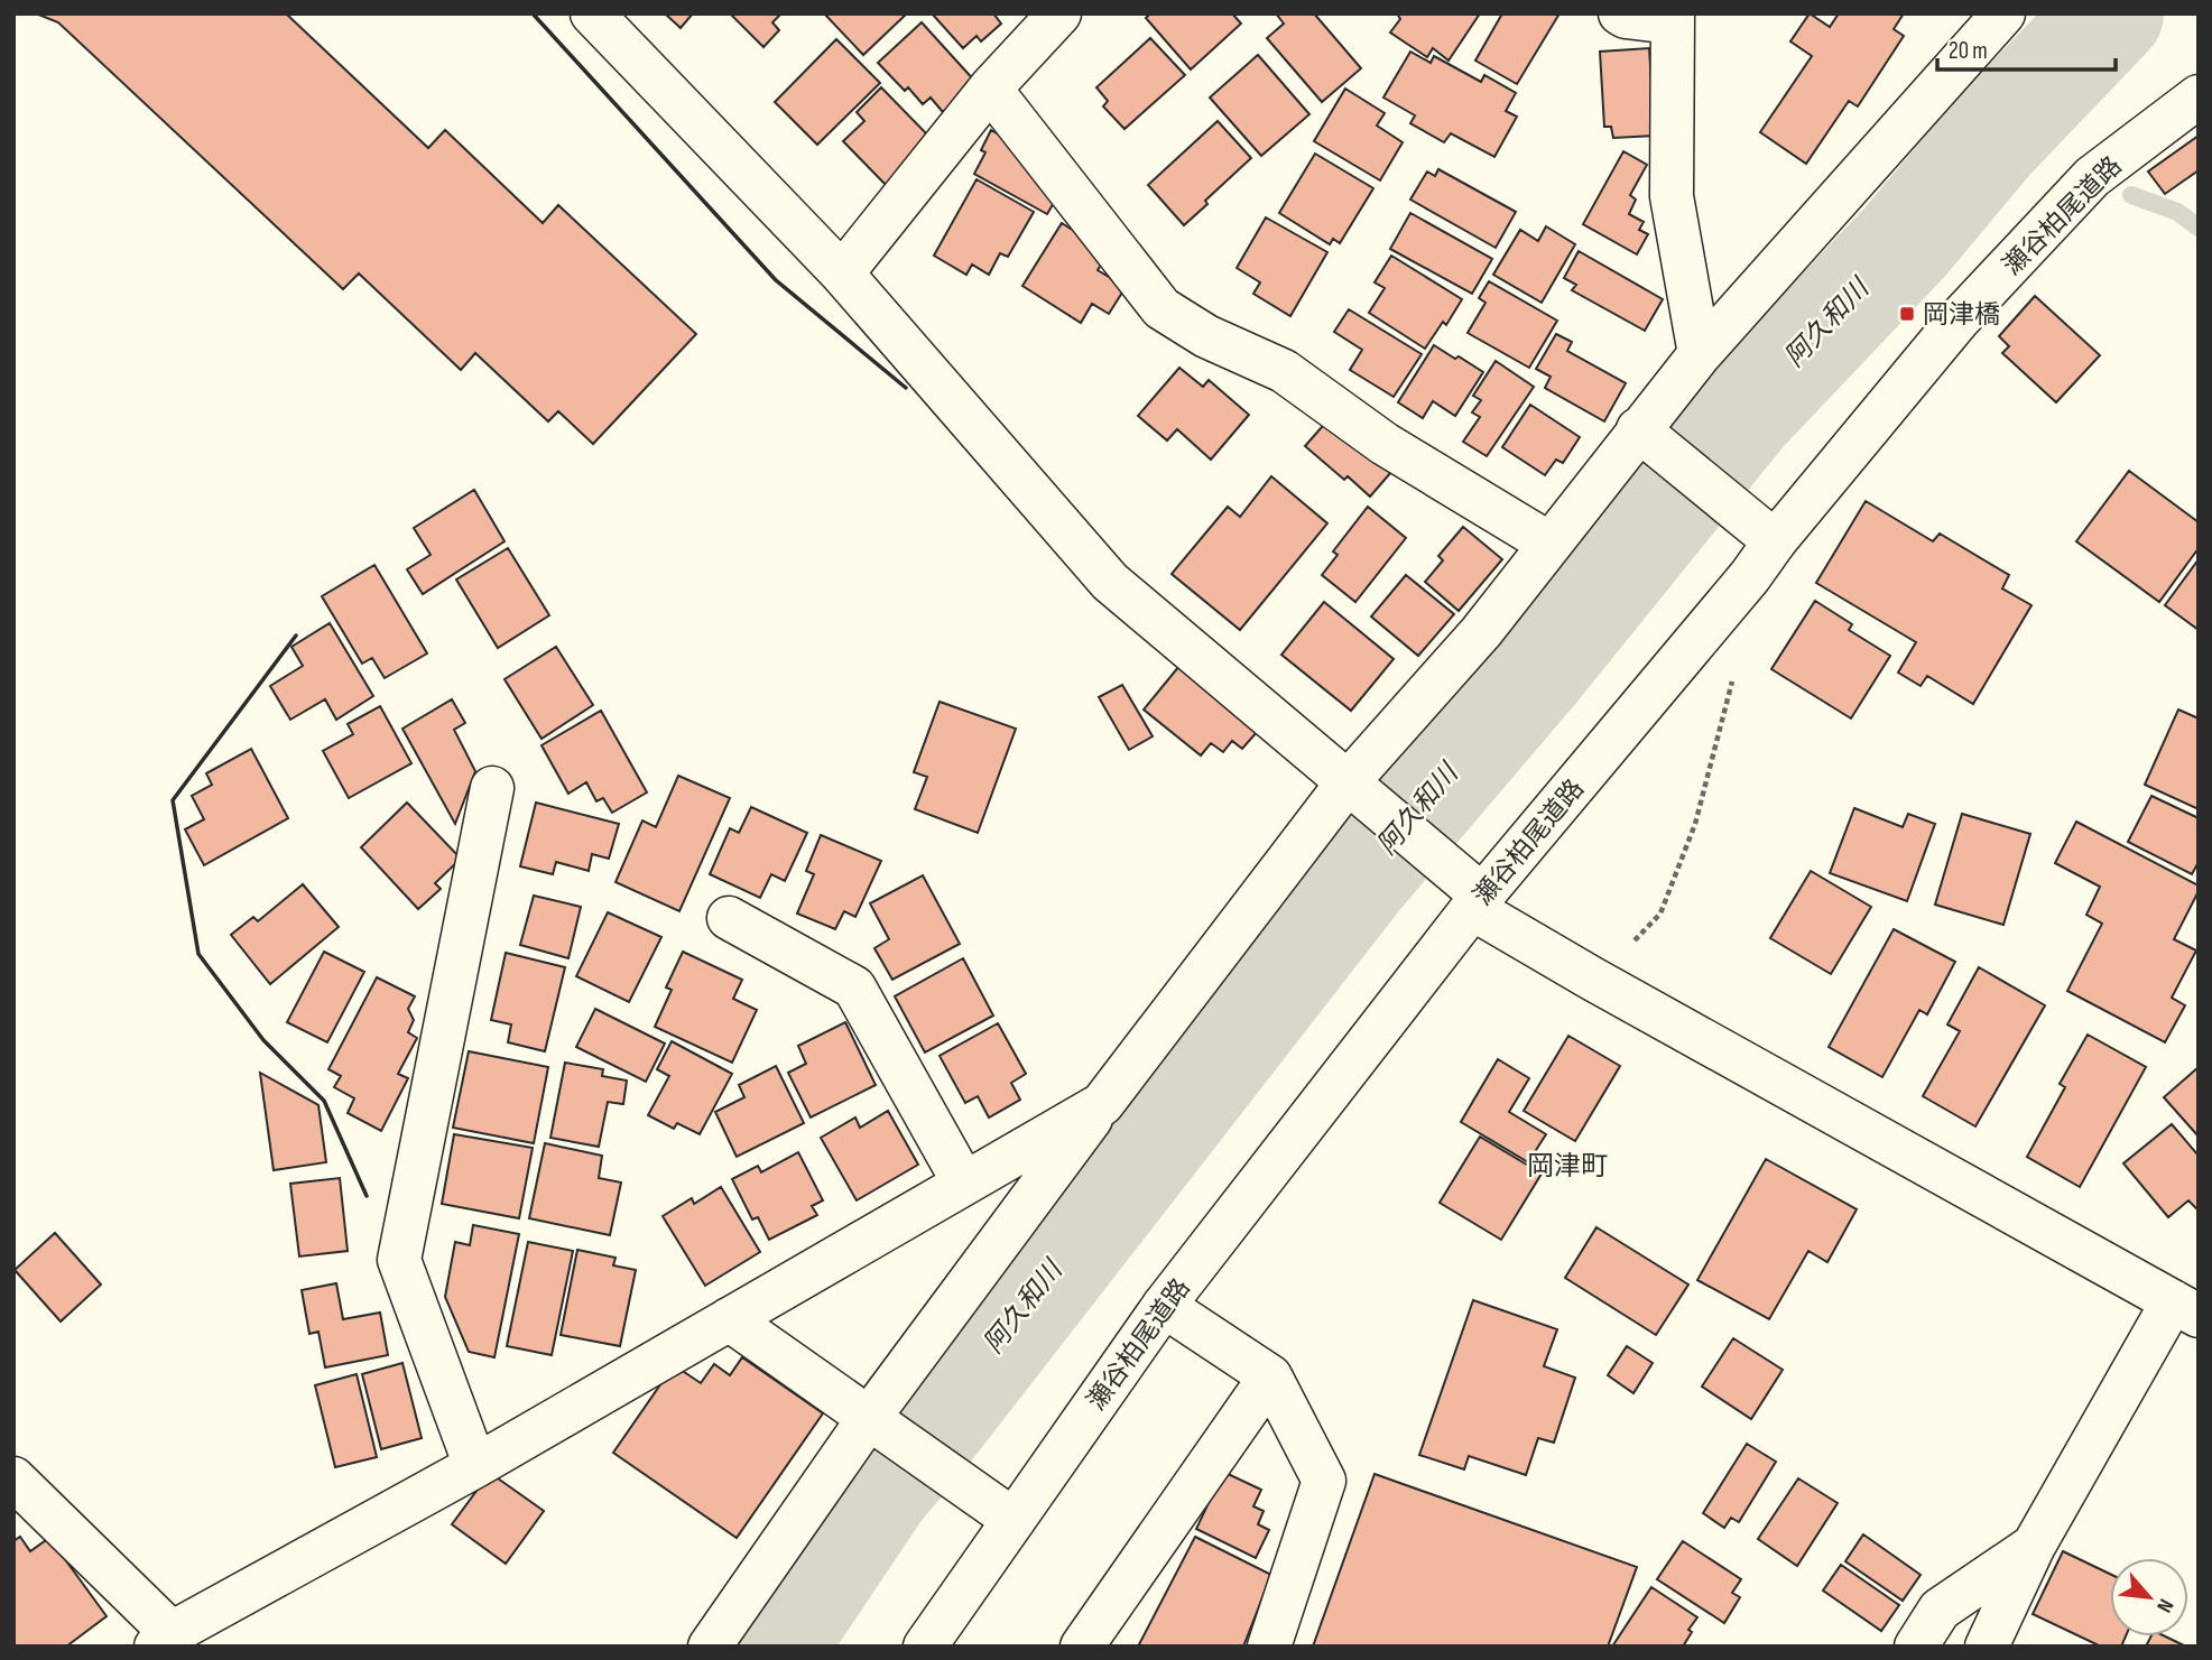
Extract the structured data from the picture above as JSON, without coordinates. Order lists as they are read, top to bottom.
{
  "streets": {
    "street": ["瀬谷柏尾道路"]
  },
  "districts": ["岡津町"],
  "water": ["阿久和川"],
  "places": {
    "transit": ["岡津橋"]
  },
  "scale_bar": "20 m",
  "north": "bottom right"
}
